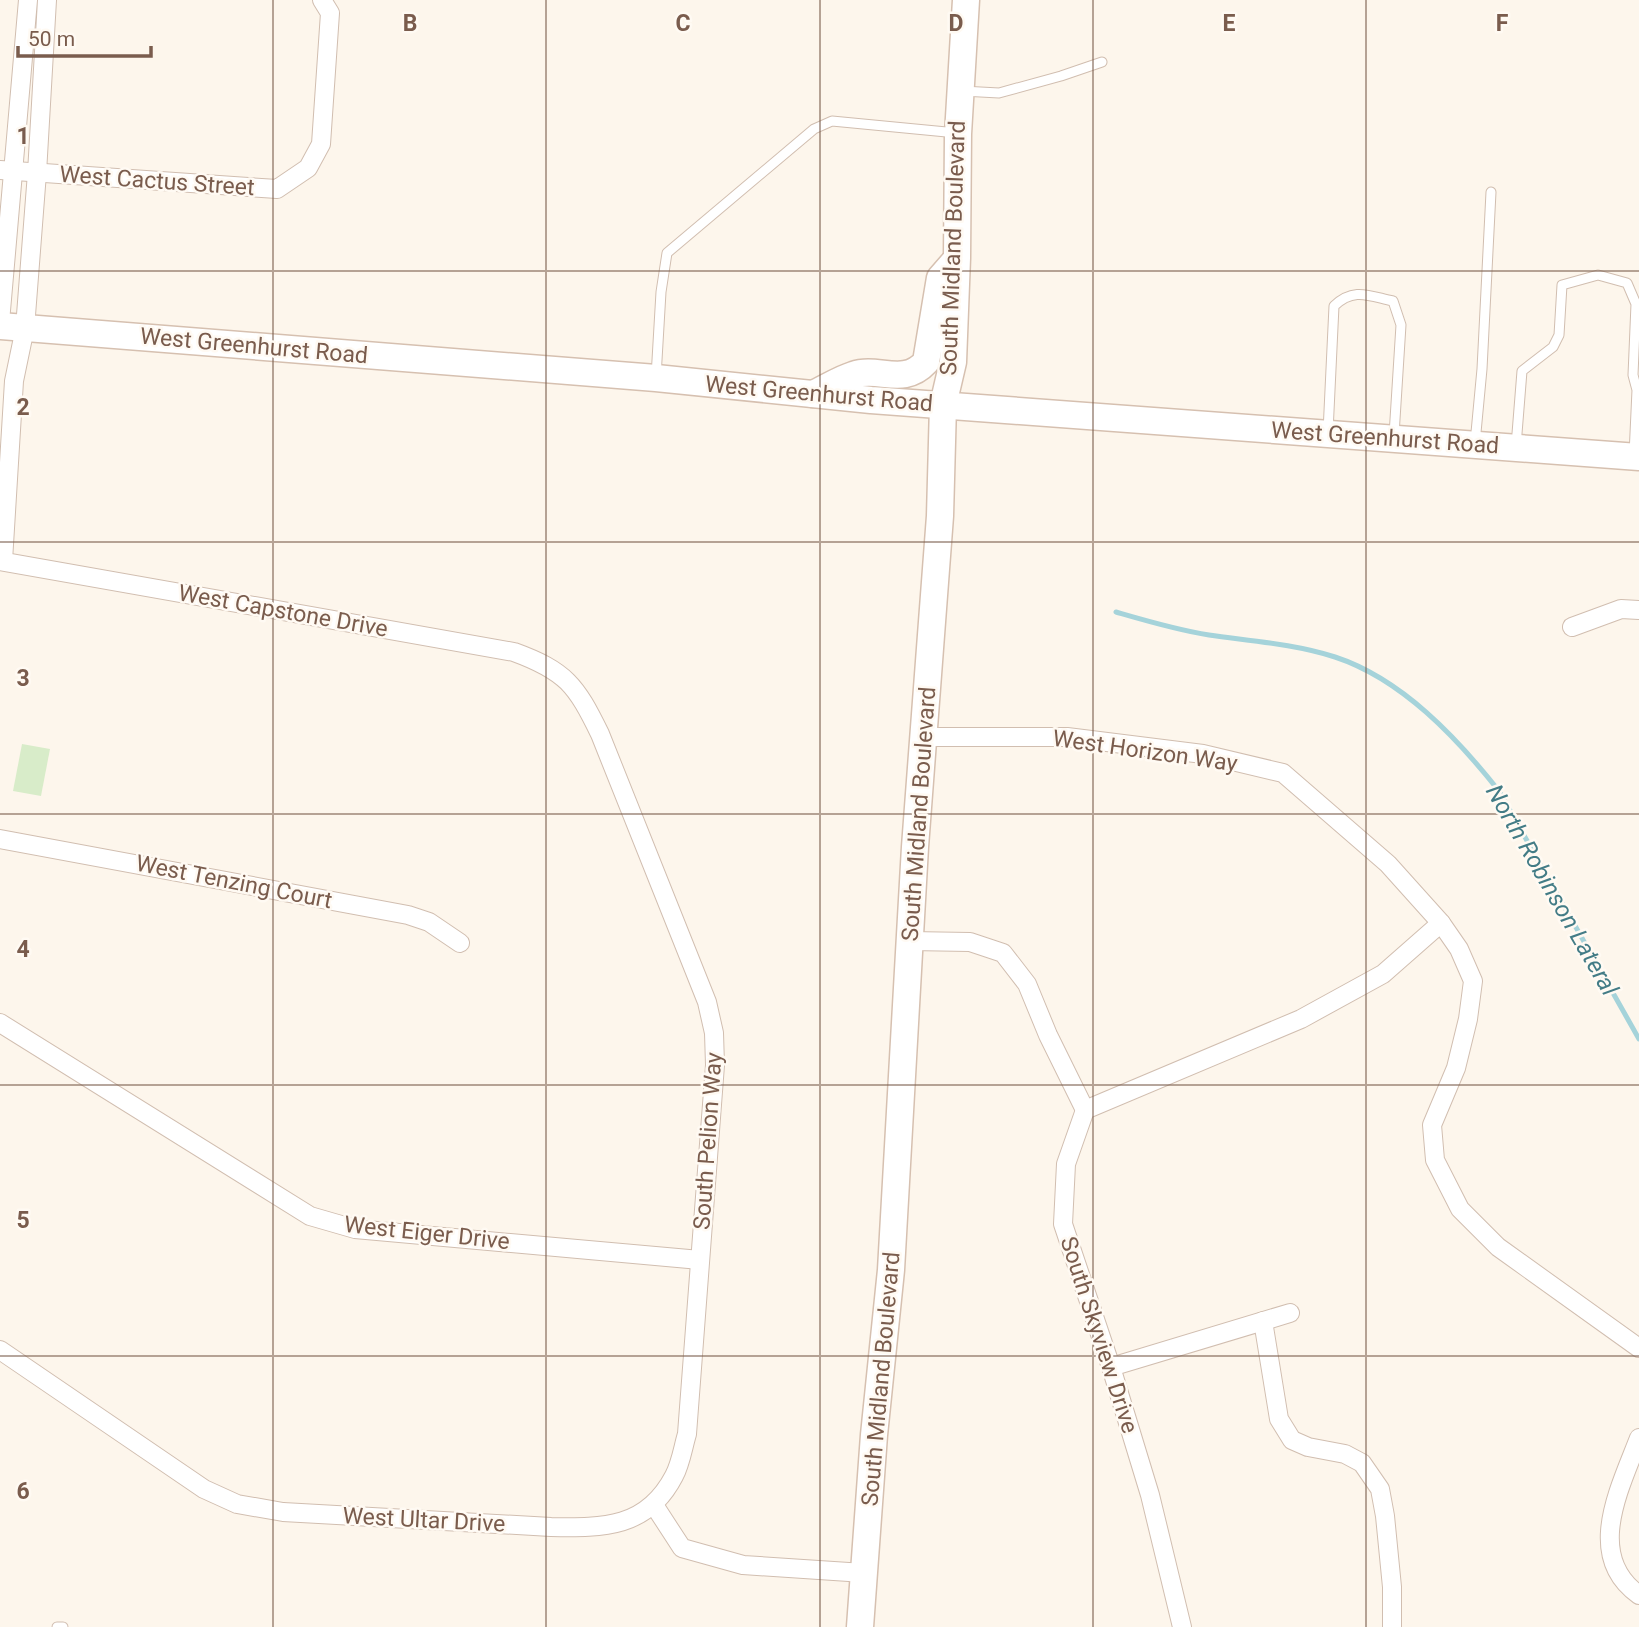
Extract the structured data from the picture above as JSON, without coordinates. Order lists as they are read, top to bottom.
{
  "streets": {
    "main road": ["South Midland Boulevard", "West Greenhurst Road"],
    "street": [
      "West Cactus Street",
      "West Capstone Drive",
      "West Horizon Way",
      "West Tenzing Court",
      "South Pelion Way",
      "West Eiger Drive",
      "South Skyview Drive",
      "West Ultar Drive"
    ]
  },
  "crossings": [
    ["South Midland Boulevard", "West Greenhurst Road"],
    ["South Midland Boulevard", "West Horizon Way"],
    ["West Capstone Drive", "South Pelion Way"],
    ["South Pelion Way", "West Eiger Drive"],
    ["South Pelion Way", "West Ultar Drive"]
  ],
  "water": ["North Robinson Lateral"],
  "scale_bar": "50 m",
  "grid": {
    "columns": [
      "B",
      "C",
      "D",
      "E",
      "F"
    ],
    "rows": [
      "1",
      "2",
      "3",
      "4",
      "5",
      "6"
    ]
  }
}
